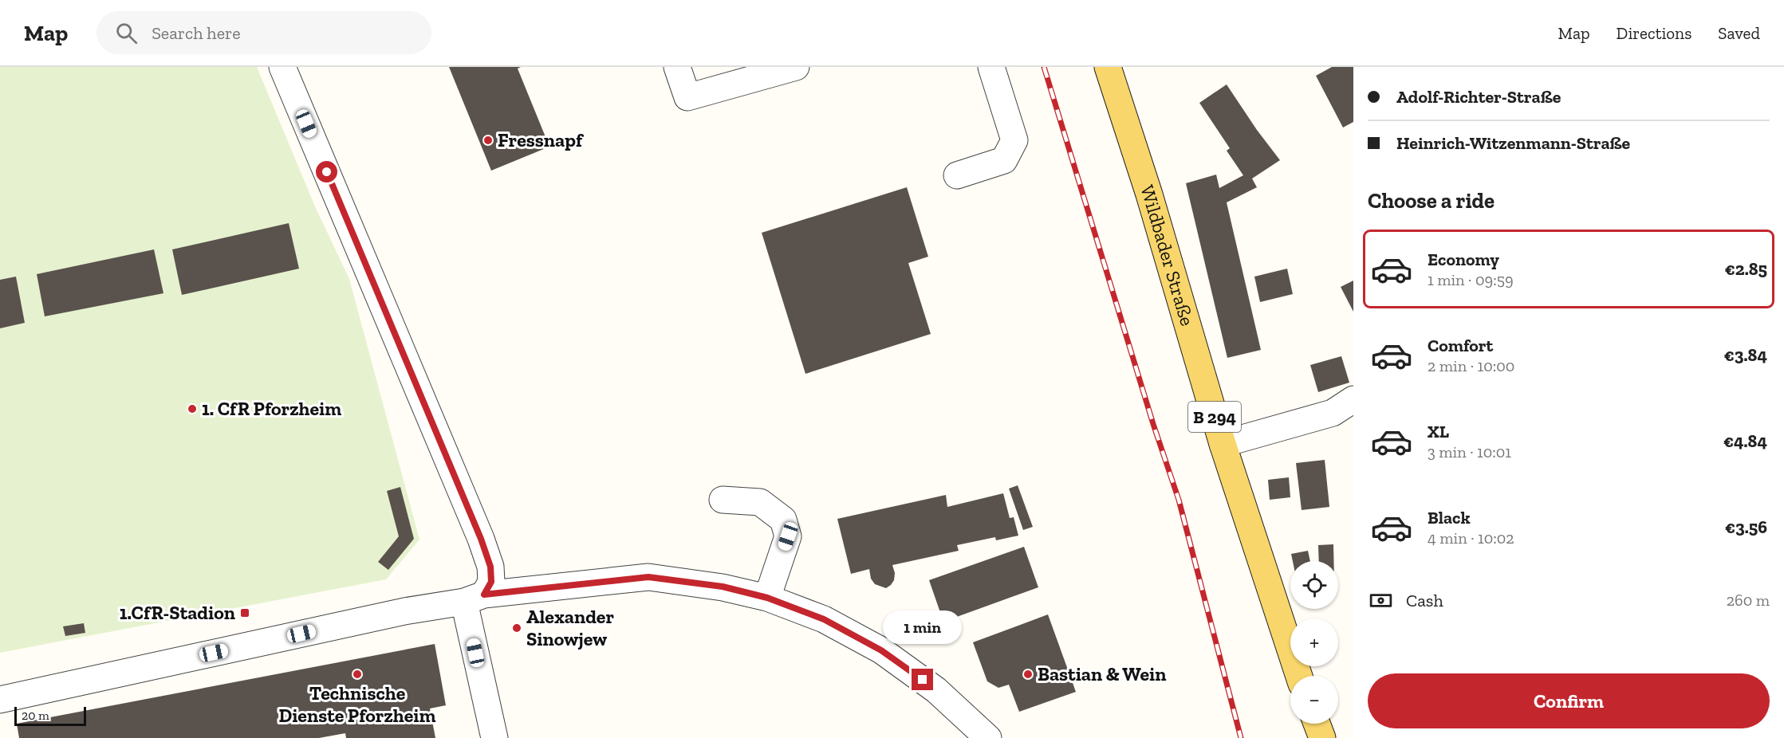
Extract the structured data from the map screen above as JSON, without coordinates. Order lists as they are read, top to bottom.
{
  "streets": {
    "main road": ["Wildbader Straße", "B 294"]
  },
  "places": {
    "other": [
      "Fressnapf",
      "1. CfR Pforzheim",
      "Alexander Sinowjew",
      "Technische Dienste Pforzheim",
      "Bastian & Wein"
    ],
    "transit": ["1.CfR-Stadion"]
  },
  "scale_bar": "20 m",
  "page": {
    "header": "Map",
    "search": "Search here",
    "nav": ["Map", "Directions", "Saved"],
    "banner": ["Adolf-Richter-Straße", "Heinrich-Witzenmann-Straße"],
    "heading": "Choose a ride",
    "list": [
      {
        "name": "Economy",
        "note": "1 min · 09:59",
        "value": "€2.85"
      },
      {
        "name": "Comfort",
        "note": "2 min · 10:00",
        "value": "€3.84"
      },
      {
        "name": "XL",
        "note": "3 min · 10:01",
        "value": "€4.84"
      },
      {
        "name": "Black",
        "note": "4 min · 10:02",
        "value": "€3.56"
      }
    ],
    "map_buttons": ["+", "−"],
    "pay": ["Cash", "260 m"],
    "bubble": "1 min",
    "buttons": "Confirm",
    "scale": "20 m"
  }
}
